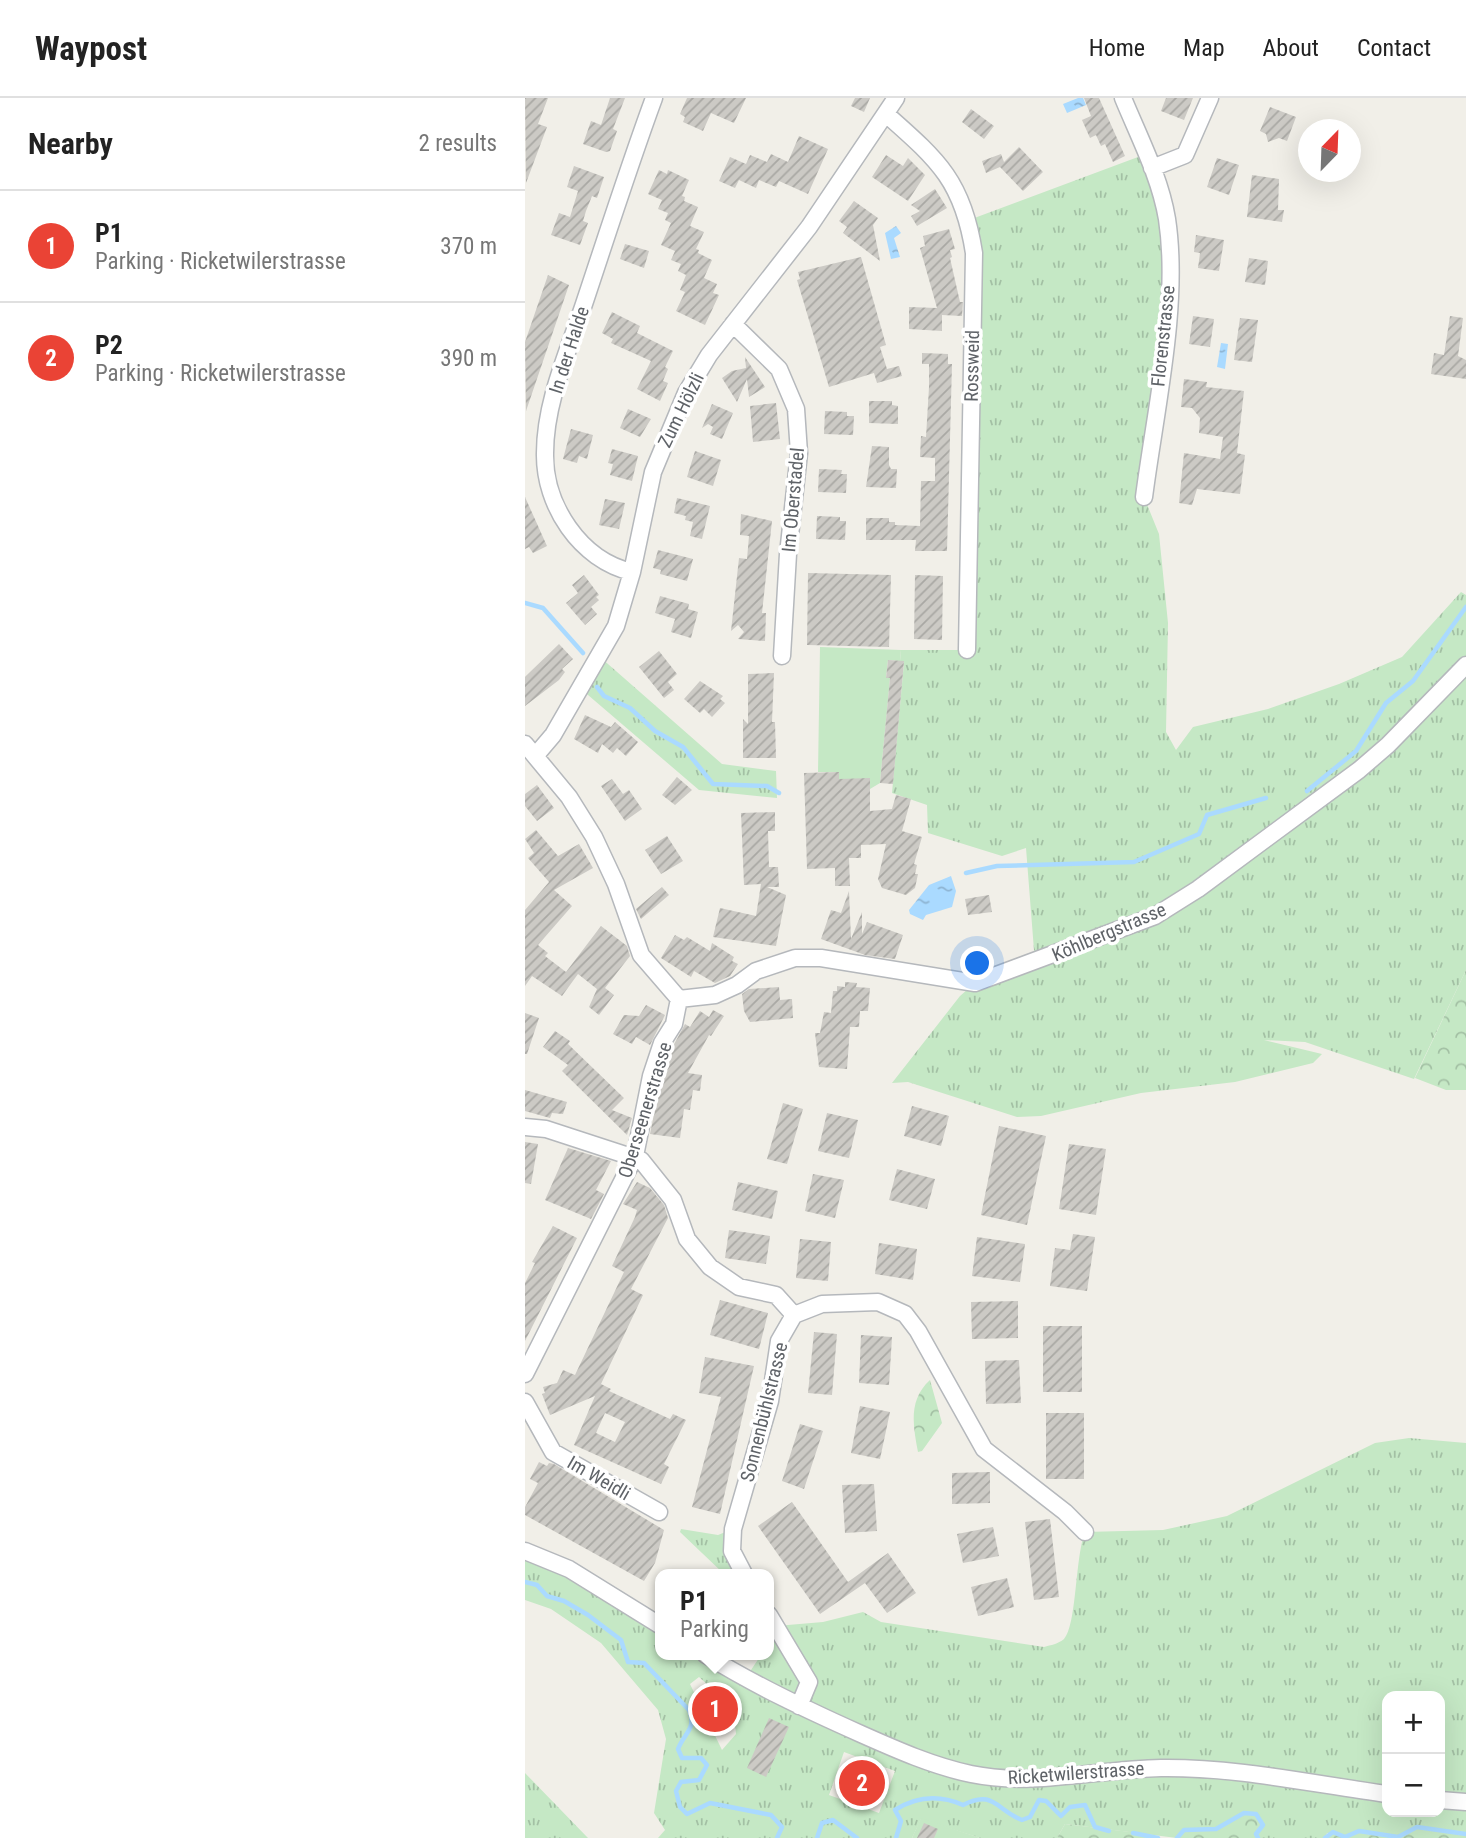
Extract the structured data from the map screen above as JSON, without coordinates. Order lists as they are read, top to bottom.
{
  "streets": {
    "street": [
      "Florenstrasse",
      "In der Halde",
      "Rossweid",
      "Zum Hölzli",
      "Im Oberstadel",
      "Köhlbergstrasse",
      "Oberseenerstrasse",
      "Sonnenbühlstrasse",
      "Im Weidli",
      "Ricketwilerstrasse"
    ]
  },
  "crossings": [
    ["In der Halde", "Zum Hölzli"],
    ["Rossweid", "Zum Hölzli"],
    ["Zum Hölzli", "Im Oberstadel"],
    ["Köhlbergstrasse", "Oberseenerstrasse"]
  ],
  "north": "top right",
  "page": {
    "header": "Waypost",
    "nav": [
      "Home",
      "Map",
      "About",
      "Contact"
    ],
    "heading": ["Nearby", "2 results"],
    "list": [
      {
        "mark": "1",
        "name": "P1",
        "note": "Parking · Ricketwilerstrasse",
        "value": "370 m"
      },
      {
        "mark": "2",
        "name": "P2",
        "note": "Parking · Ricketwilerstrasse",
        "value": "390 m"
      }
    ],
    "popup": ["P1", "Parking"],
    "pins": ["1", "2"],
    "map_buttons": ["+", "−"]
  }
}
